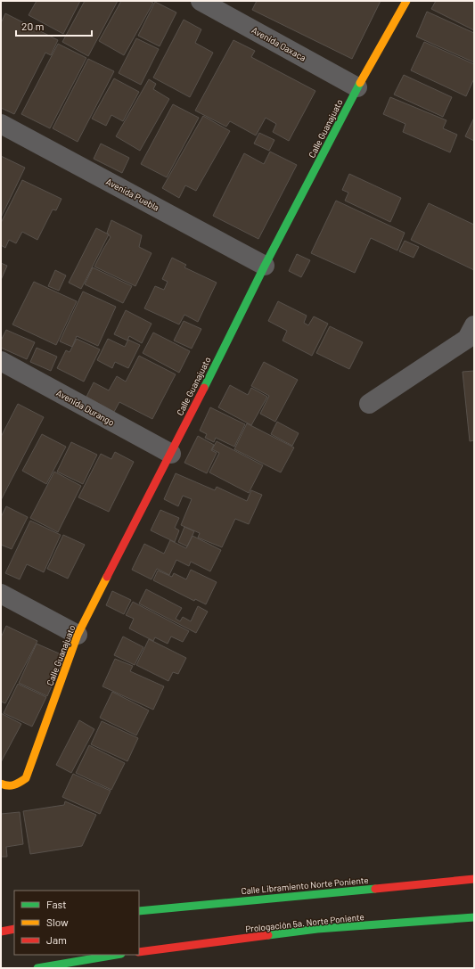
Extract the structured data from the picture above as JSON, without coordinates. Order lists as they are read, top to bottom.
{
  "streets": {
    "street": [
      "Avenida Oaxaca",
      "Calle Guanajuato",
      "Avenida Puebla",
      "Avenida Durango",
      "Calle Libramiento Norte Poniente",
      "Prologación 5a. Norte Poniente"
    ]
  },
  "crossings": [
    ["Avenida Oaxaca", "Calle Guanajuato"],
    ["Calle Guanajuato", "Avenida Puebla"],
    ["Calle Guanajuato", "Avenida Durango"]
  ],
  "legend": ["Fast", "Slow", "Jam"],
  "scale_bar": "20 m"
}
